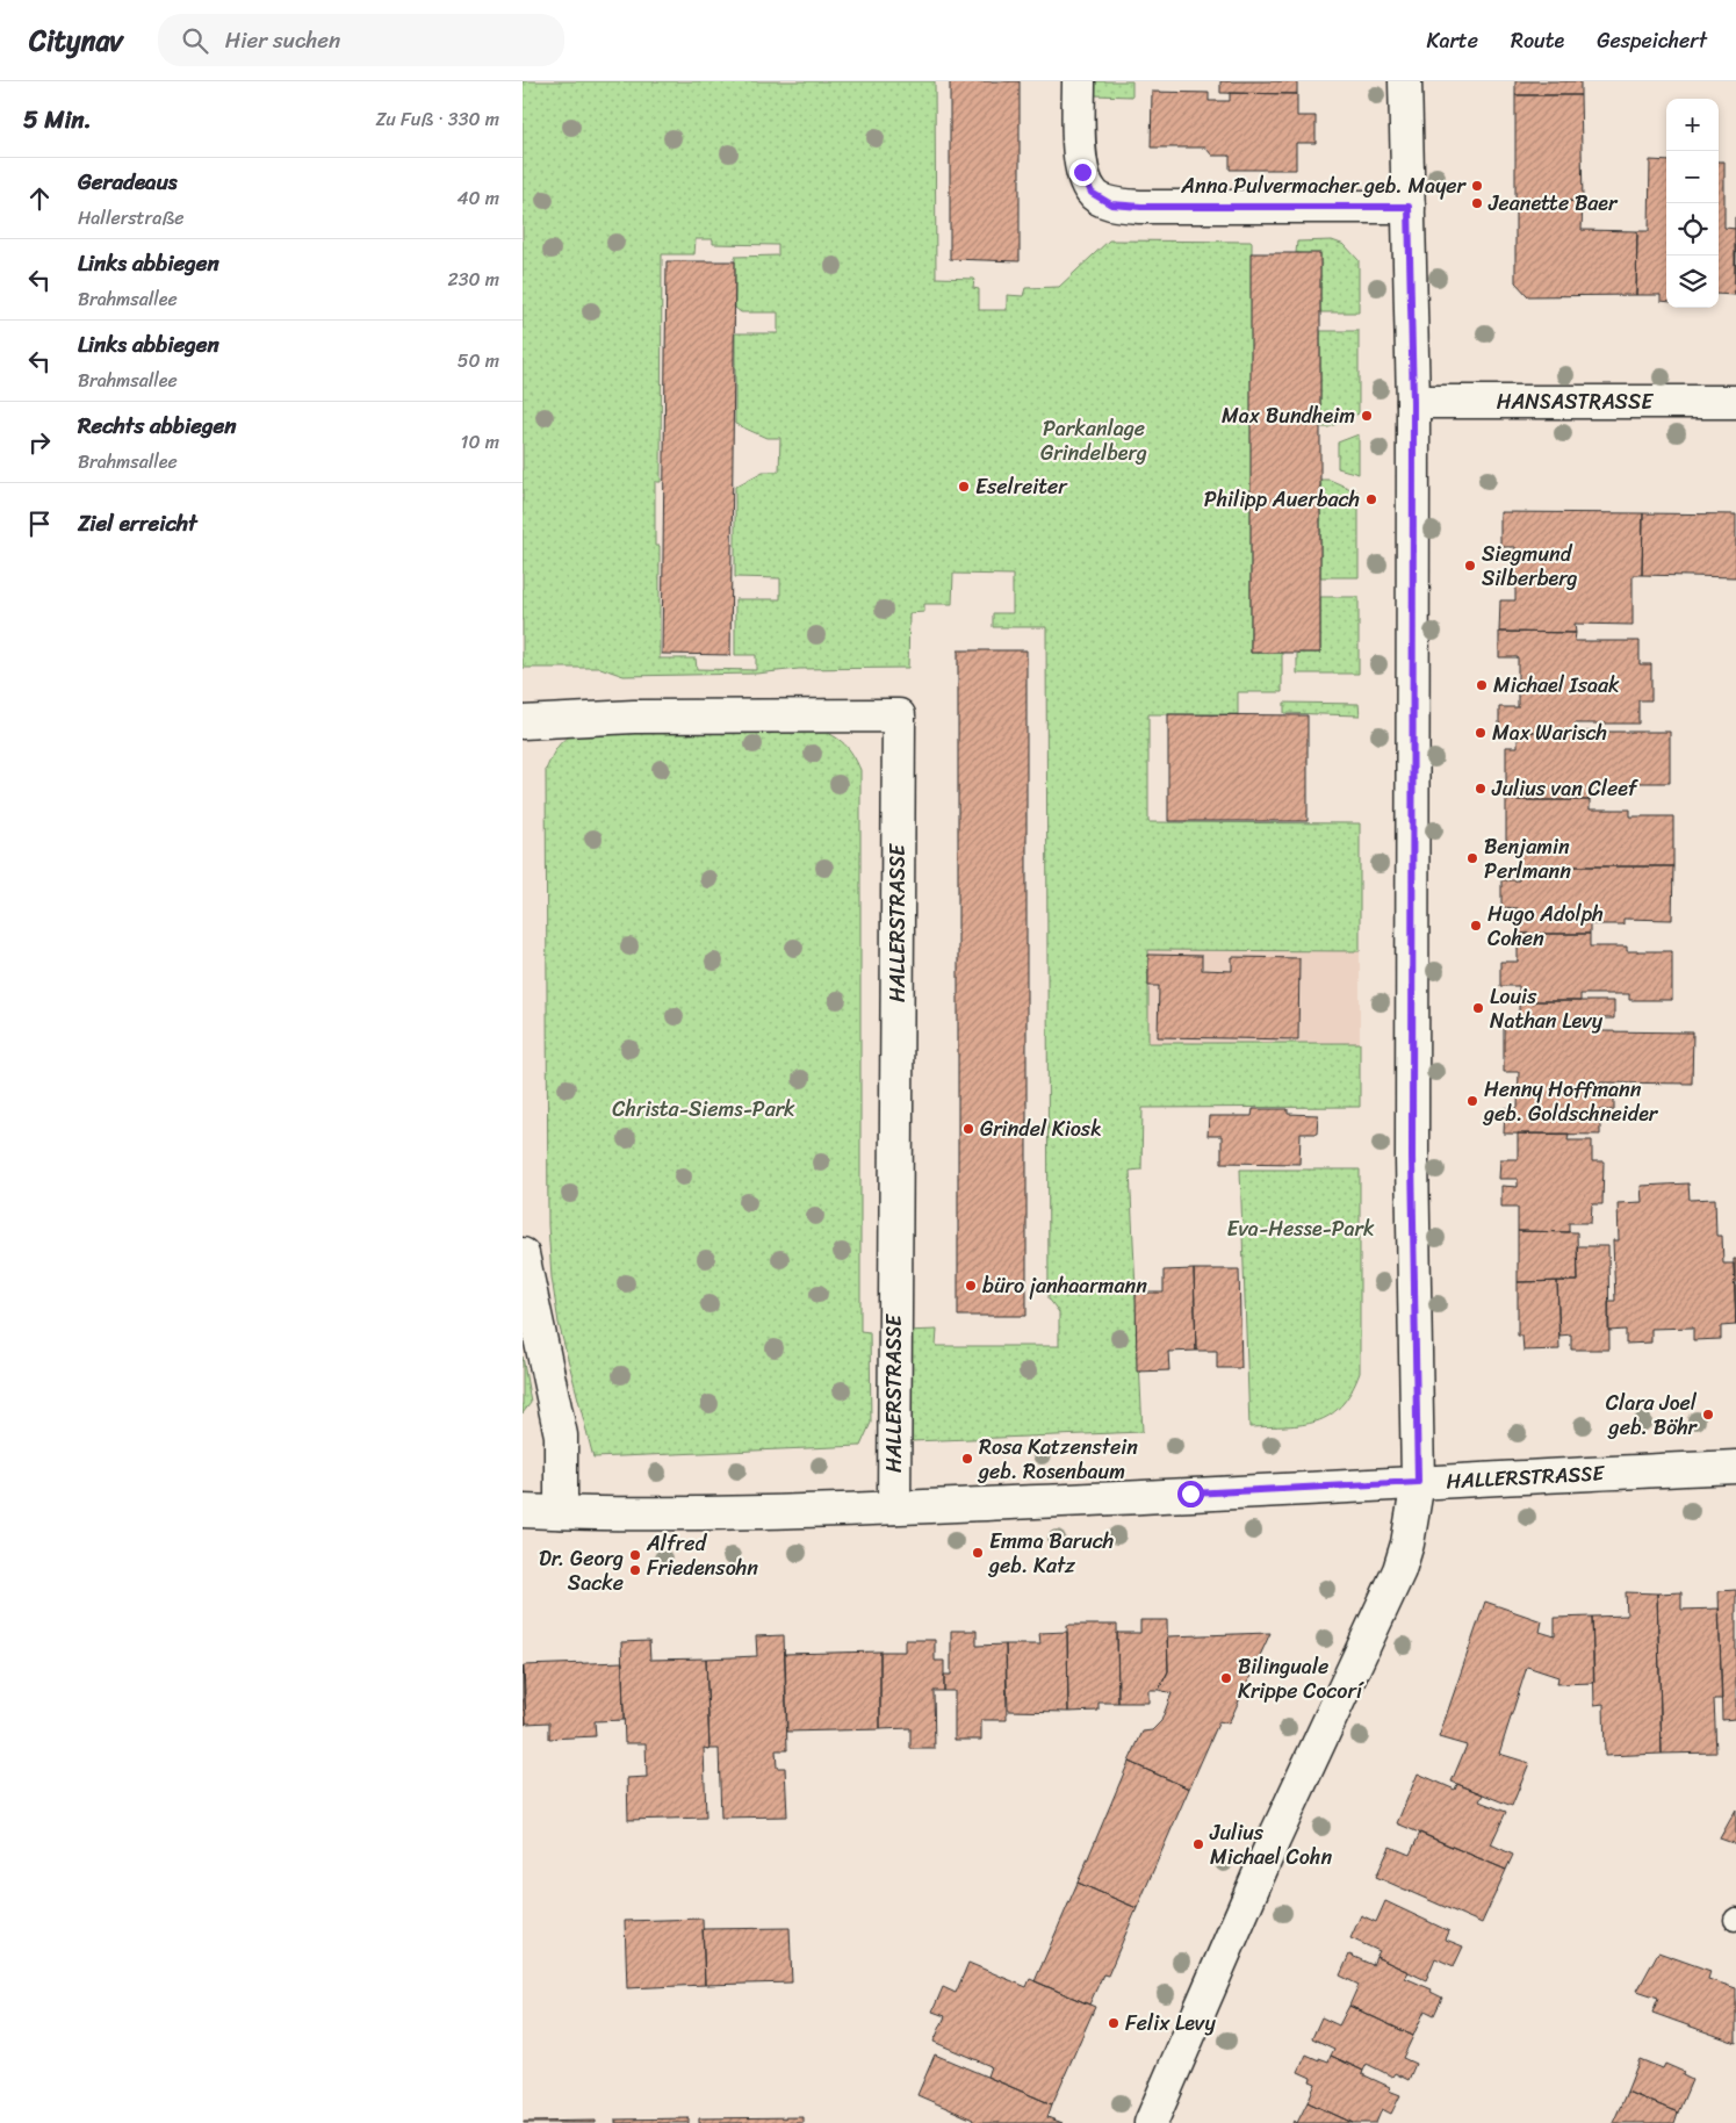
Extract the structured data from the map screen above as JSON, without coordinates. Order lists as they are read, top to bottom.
{
  "streets": {
    "street": ["HANSASTRASSE", "HALLERSTRASSE"]
  },
  "parks": ["Parkanlage Grindelberg", "Christa-Siems-Park", "Eva-Hesse-Park"],
  "places": [
    "Anna Pulvermacher geb. Mayer",
    "Jeanette Baer",
    "Max Bundheim",
    "Eselreiter",
    "Philipp Auerbach",
    "Siegmund Silberberg",
    "Michael Isaak",
    "Max Warisch",
    "Julius van Cleef",
    "Benjamin Perlmann",
    "Hugo Adolph Cohen",
    "Louis Nathan Levy",
    "Henny Hoffmann geb. Goldschneider",
    "Grindel Kiosk",
    "büro janhaarmann",
    "Clara Joel geb. Böhr",
    "Rosa Katzenstein geb. Rosenbaum",
    "Emma Baruch geb. Katz",
    "Alfred Friedensohn",
    "Dr. Georg Sacke",
    "Bilinguale Krippe Cocorí",
    "Julius Michael Cohn",
    "Felix Levy"
  ],
  "page": {
    "header": "Citynav",
    "search": "Hier suchen",
    "nav": ["Karte", "Route", "Gespeichert"],
    "heading": ["5 Min.", "Zu Fuß · 330 m"],
    "map_buttons": ["+", "−"],
    "list": [
      ["Geradeaus", "Hallerstraße", "40 m"],
      ["Links abbiegen", "Brahmsallee", "230 m"],
      ["Links abbiegen", "Brahmsallee", "50 m"],
      ["Rechts abbiegen", "Brahmsallee", "10 m"],
      "Ziel erreicht"
    ]
  }
}
